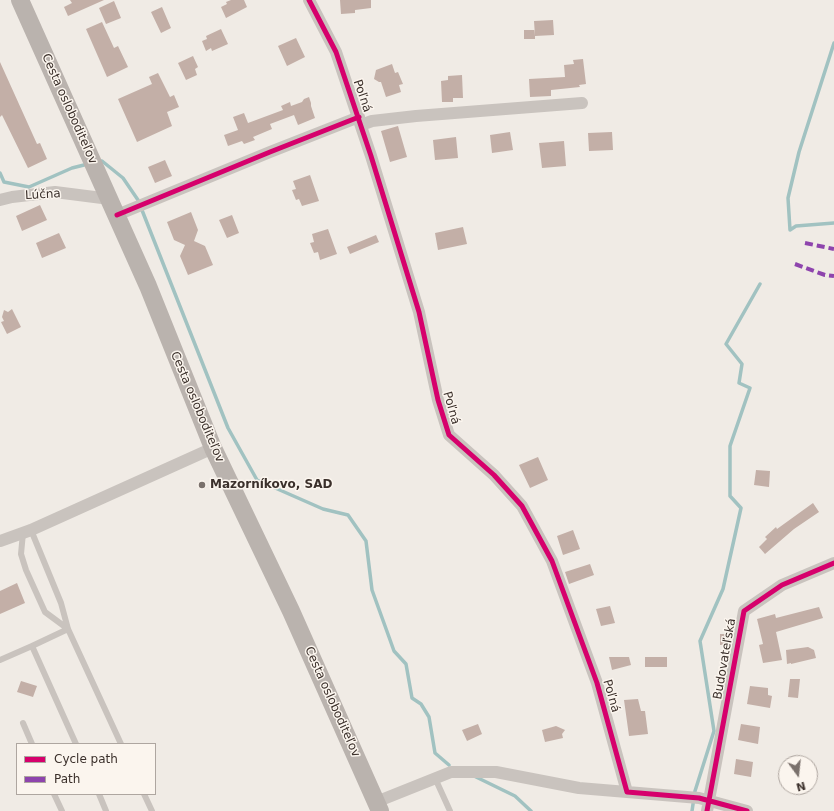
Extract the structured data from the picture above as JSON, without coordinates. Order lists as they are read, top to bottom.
{
  "streets": {
    "main road": ["Cesta osloboditeľov"],
    "street": ["Poľná", "Lúčna", "Budovateľská"]
  },
  "crossings": [
    ["Cesta osloboditeľov", "Lúčna"]
  ],
  "places": ["Mazorníkovo, SAD"],
  "legend": ["Cycle path", "Path"],
  "north": "bottom"
}
